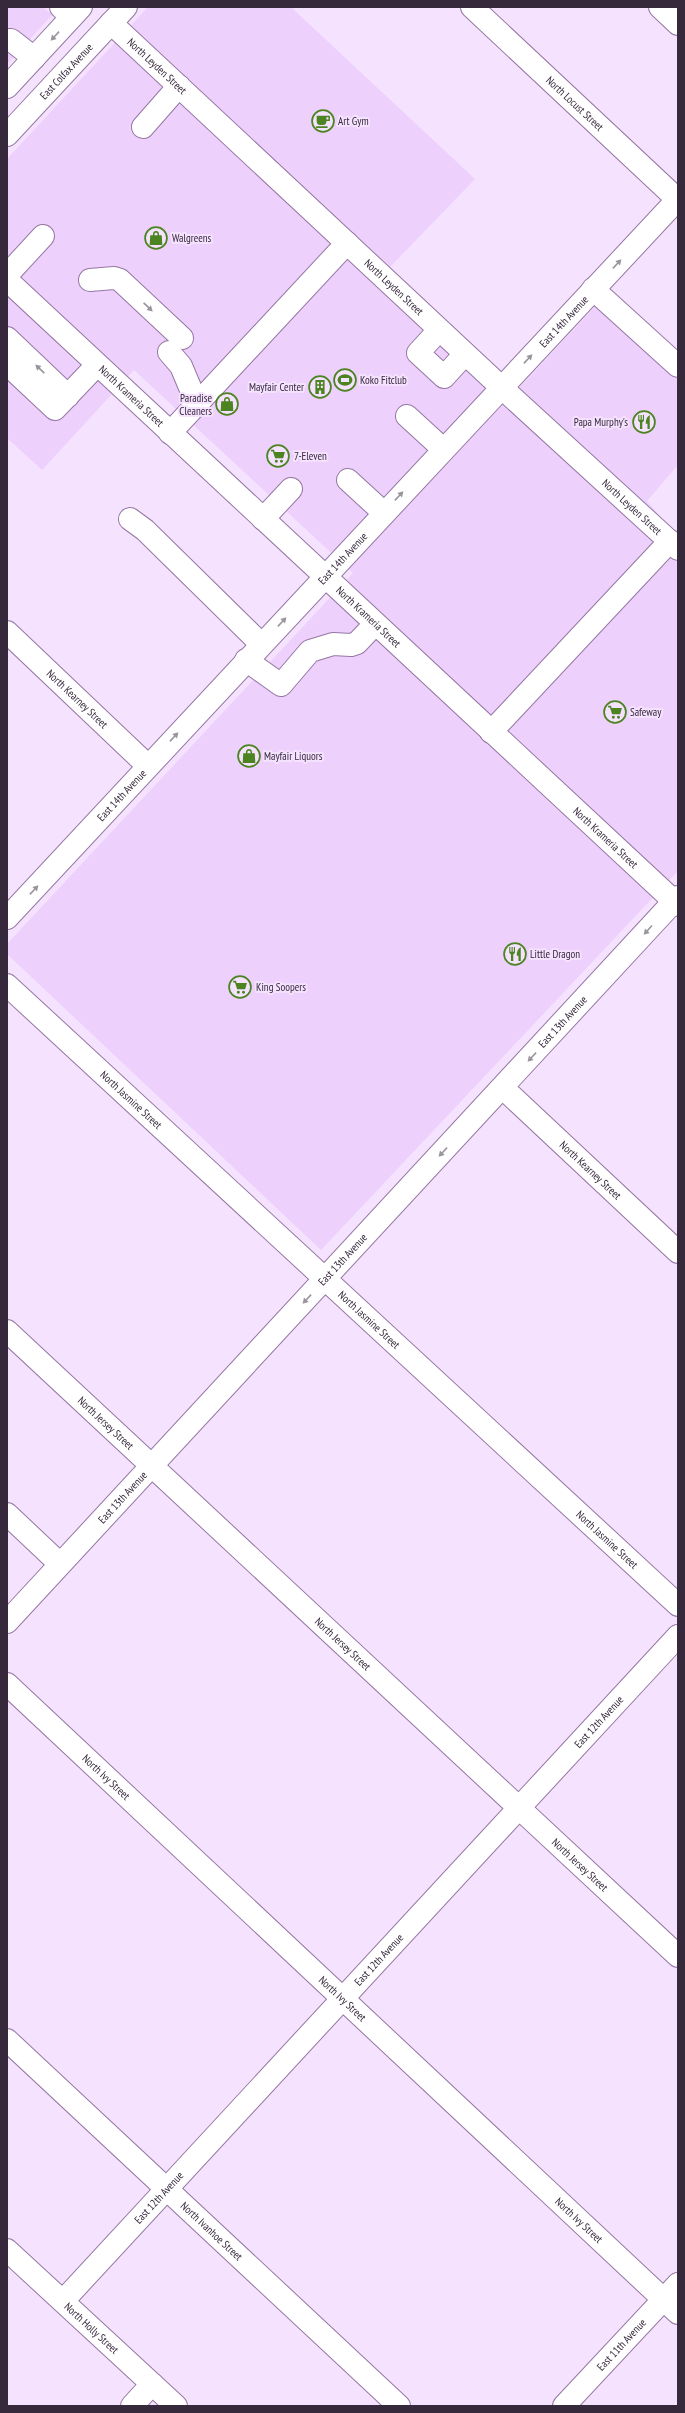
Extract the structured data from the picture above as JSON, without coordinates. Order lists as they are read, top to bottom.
{
  "streets": {
    "street": [
      "North Leyden Street",
      "East Colfax Avenue",
      "North Locust Street",
      "East 14th Avenue",
      "North Krameria Street",
      "North Kearney Street",
      "East 13th Avenue",
      "North Jasmine Street",
      "North Jersey Street",
      "East 12th Avenue",
      "North Ivy Street",
      "North Ivanhoe Street",
      "North Holly Street",
      "East 11th Avenue"
    ]
  },
  "crossings": [
    ["North Leyden Street", "East Colfax Avenue"],
    ["North Leyden Street", "East 14th Avenue"],
    ["North Locust Street", "East 14th Avenue"],
    ["East 14th Avenue", "North Krameria Street"],
    ["East 14th Avenue", "North Kearney Street"],
    ["North Krameria Street", "East 13th Avenue"],
    ["North Kearney Street", "East 13th Avenue"],
    ["East 13th Avenue", "North Jasmine Street"],
    ["East 13th Avenue", "North Jersey Street"],
    ["North Jersey Street", "East 12th Avenue"],
    ["East 12th Avenue", "North Ivy Street"],
    ["East 12th Avenue", "North Ivanhoe Street"],
    ["East 12th Avenue", "North Holly Street"],
    ["North Ivy Street", "East 11th Avenue"]
  ],
  "one_way": ["East 14th Avenue", "East 13th Avenue"],
  "places": {
    "cafe": ["Art Gym"],
    "shop": ["Walgreens", "Paradise Cleaners", "Mayfair Liquors"],
    "sports": ["Koko Fitclub"],
    "building": ["Mayfair Center"],
    "restaurant": ["Papa Murphy's", "Little Dragon"],
    "supermarket": ["7-Eleven", "Safeway", "King Soopers"]
  }
}
